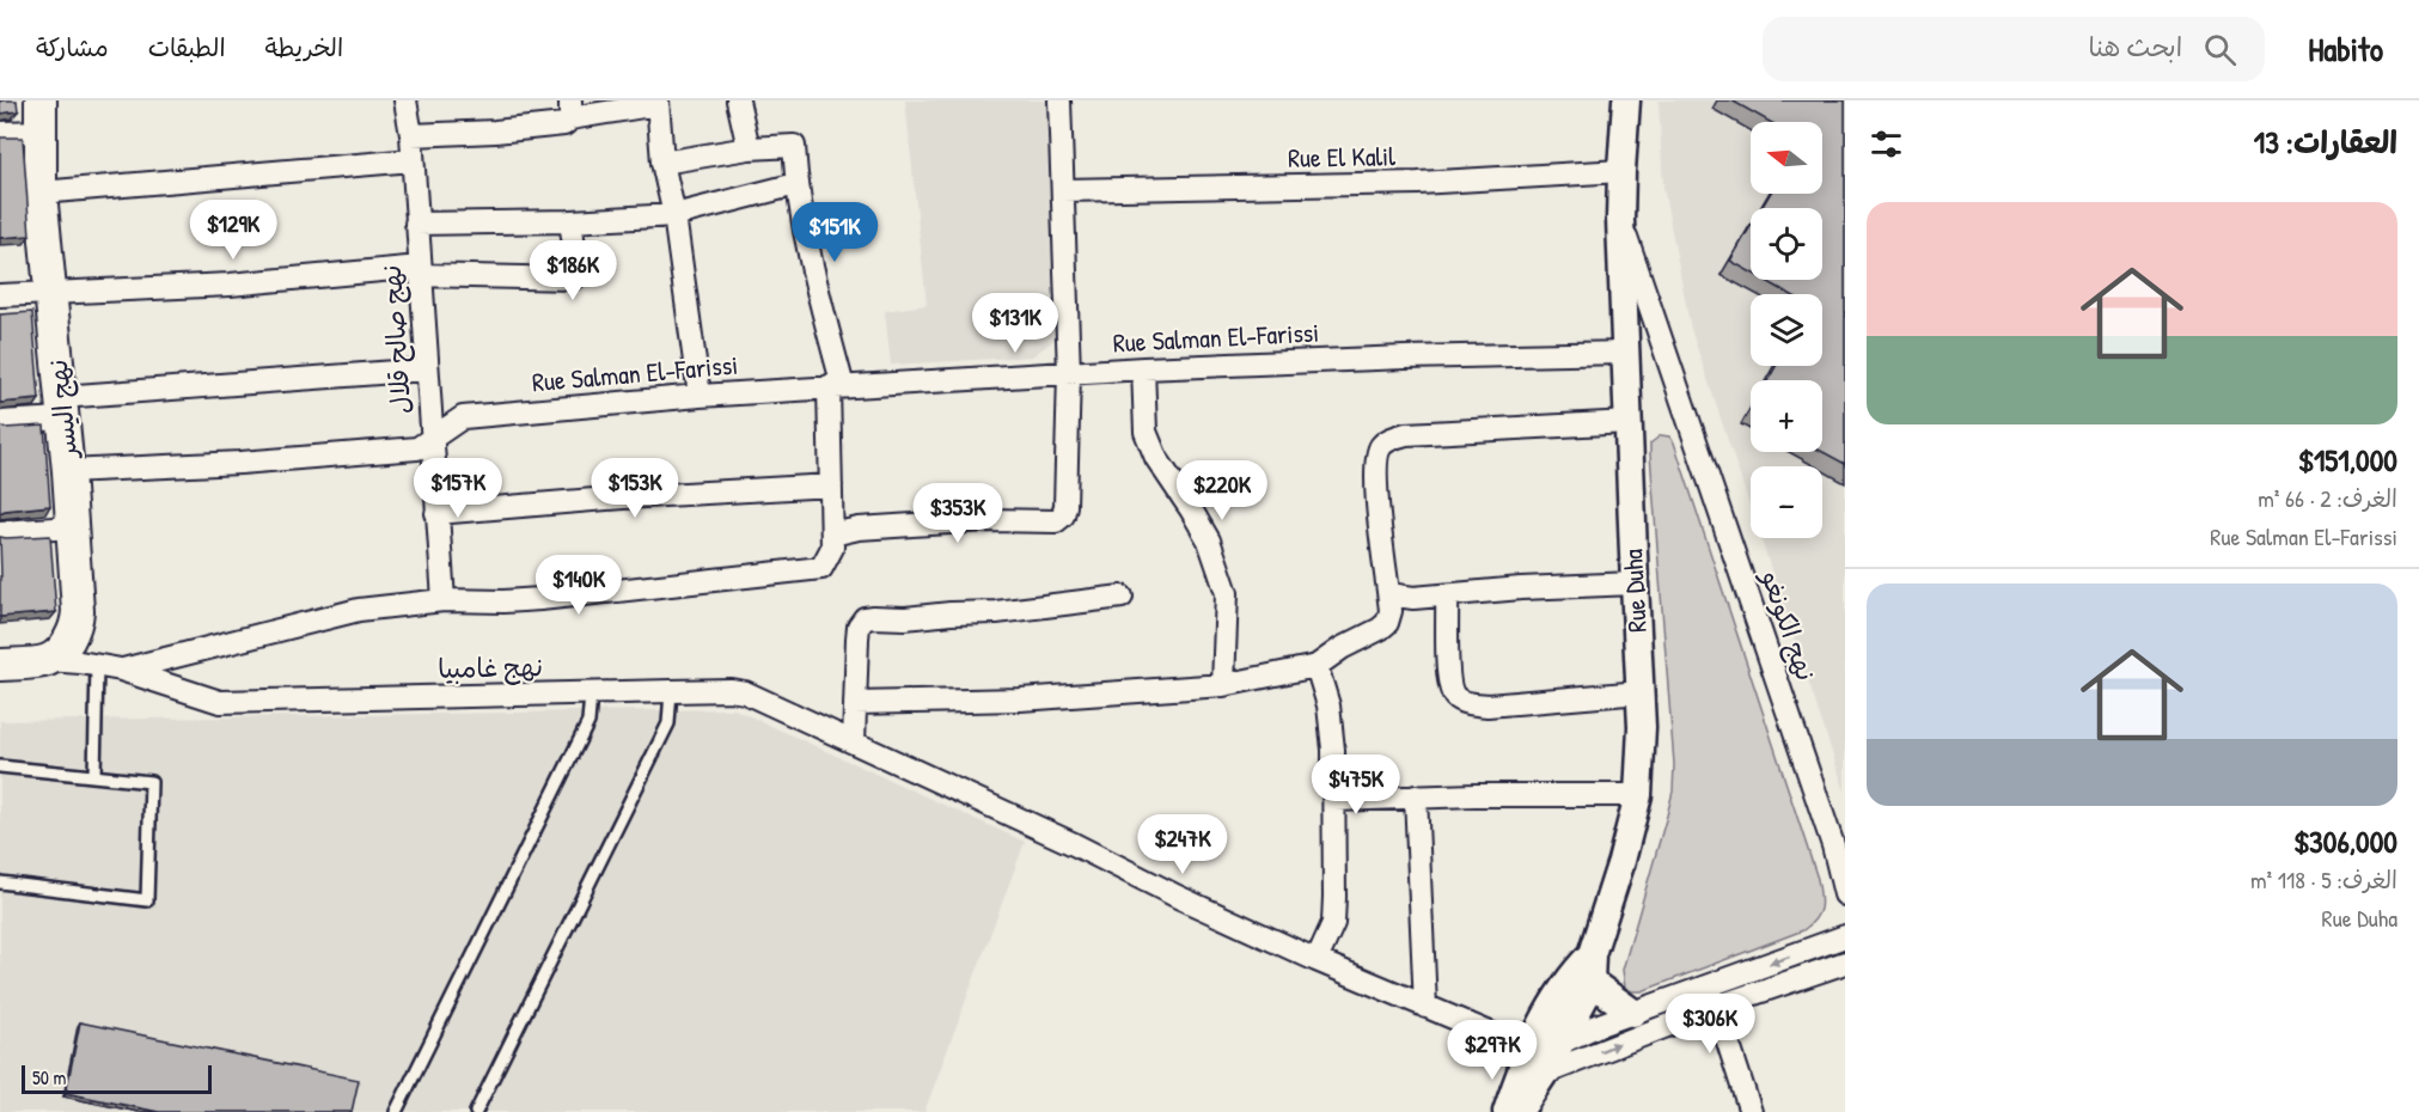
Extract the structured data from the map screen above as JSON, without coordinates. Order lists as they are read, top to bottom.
{
  "streets": {
    "main road": ["نهج اليسر"],
    "street": [
      "Rue El Kalil",
      "Rue Salman El-Farissi",
      "نهج صالح قلال",
      "Rue Duha",
      "نهج الكونغو",
      "نهج غامبيا"
    ]
  },
  "crossings": [
    ["Rue El Kalil", "Rue Duha"],
    ["Rue Salman El-Farissi", "نهج صالح قلال"],
    ["Rue Salman El-Farissi", "Rue Duha"],
    ["نهج اليسر", "نهج غامبيا"],
    ["Rue Duha", "نهج الكونغو"]
  ],
  "scale_bar": "50 m",
  "north": "left",
  "page": {
    "header": "Habito",
    "search": "ابحث هنا",
    "nav": ["الخريطة", "الطبقات", "مشاركة"],
    "heading": "العقارات: 13",
    "map_buttons": ["+", "−"],
    "list": [
      {
        "name": "$151,000",
        "note": "الغرف: 2 · 66 m² · Rue Salman El-Farissi"
      },
      {
        "name": "$306,000",
        "note": "الغرف: 5 · 118 m² · Rue Duha"
      }
    ],
    "price": [
      "$129K",
      "$151K",
      "$186K",
      "$131K",
      "$157K",
      "$153K",
      "$220K",
      "$353K",
      "$140K",
      "$475K",
      "$247K",
      "$306K",
      "$297K"
    ],
    "scale": "50 m"
  }
}
